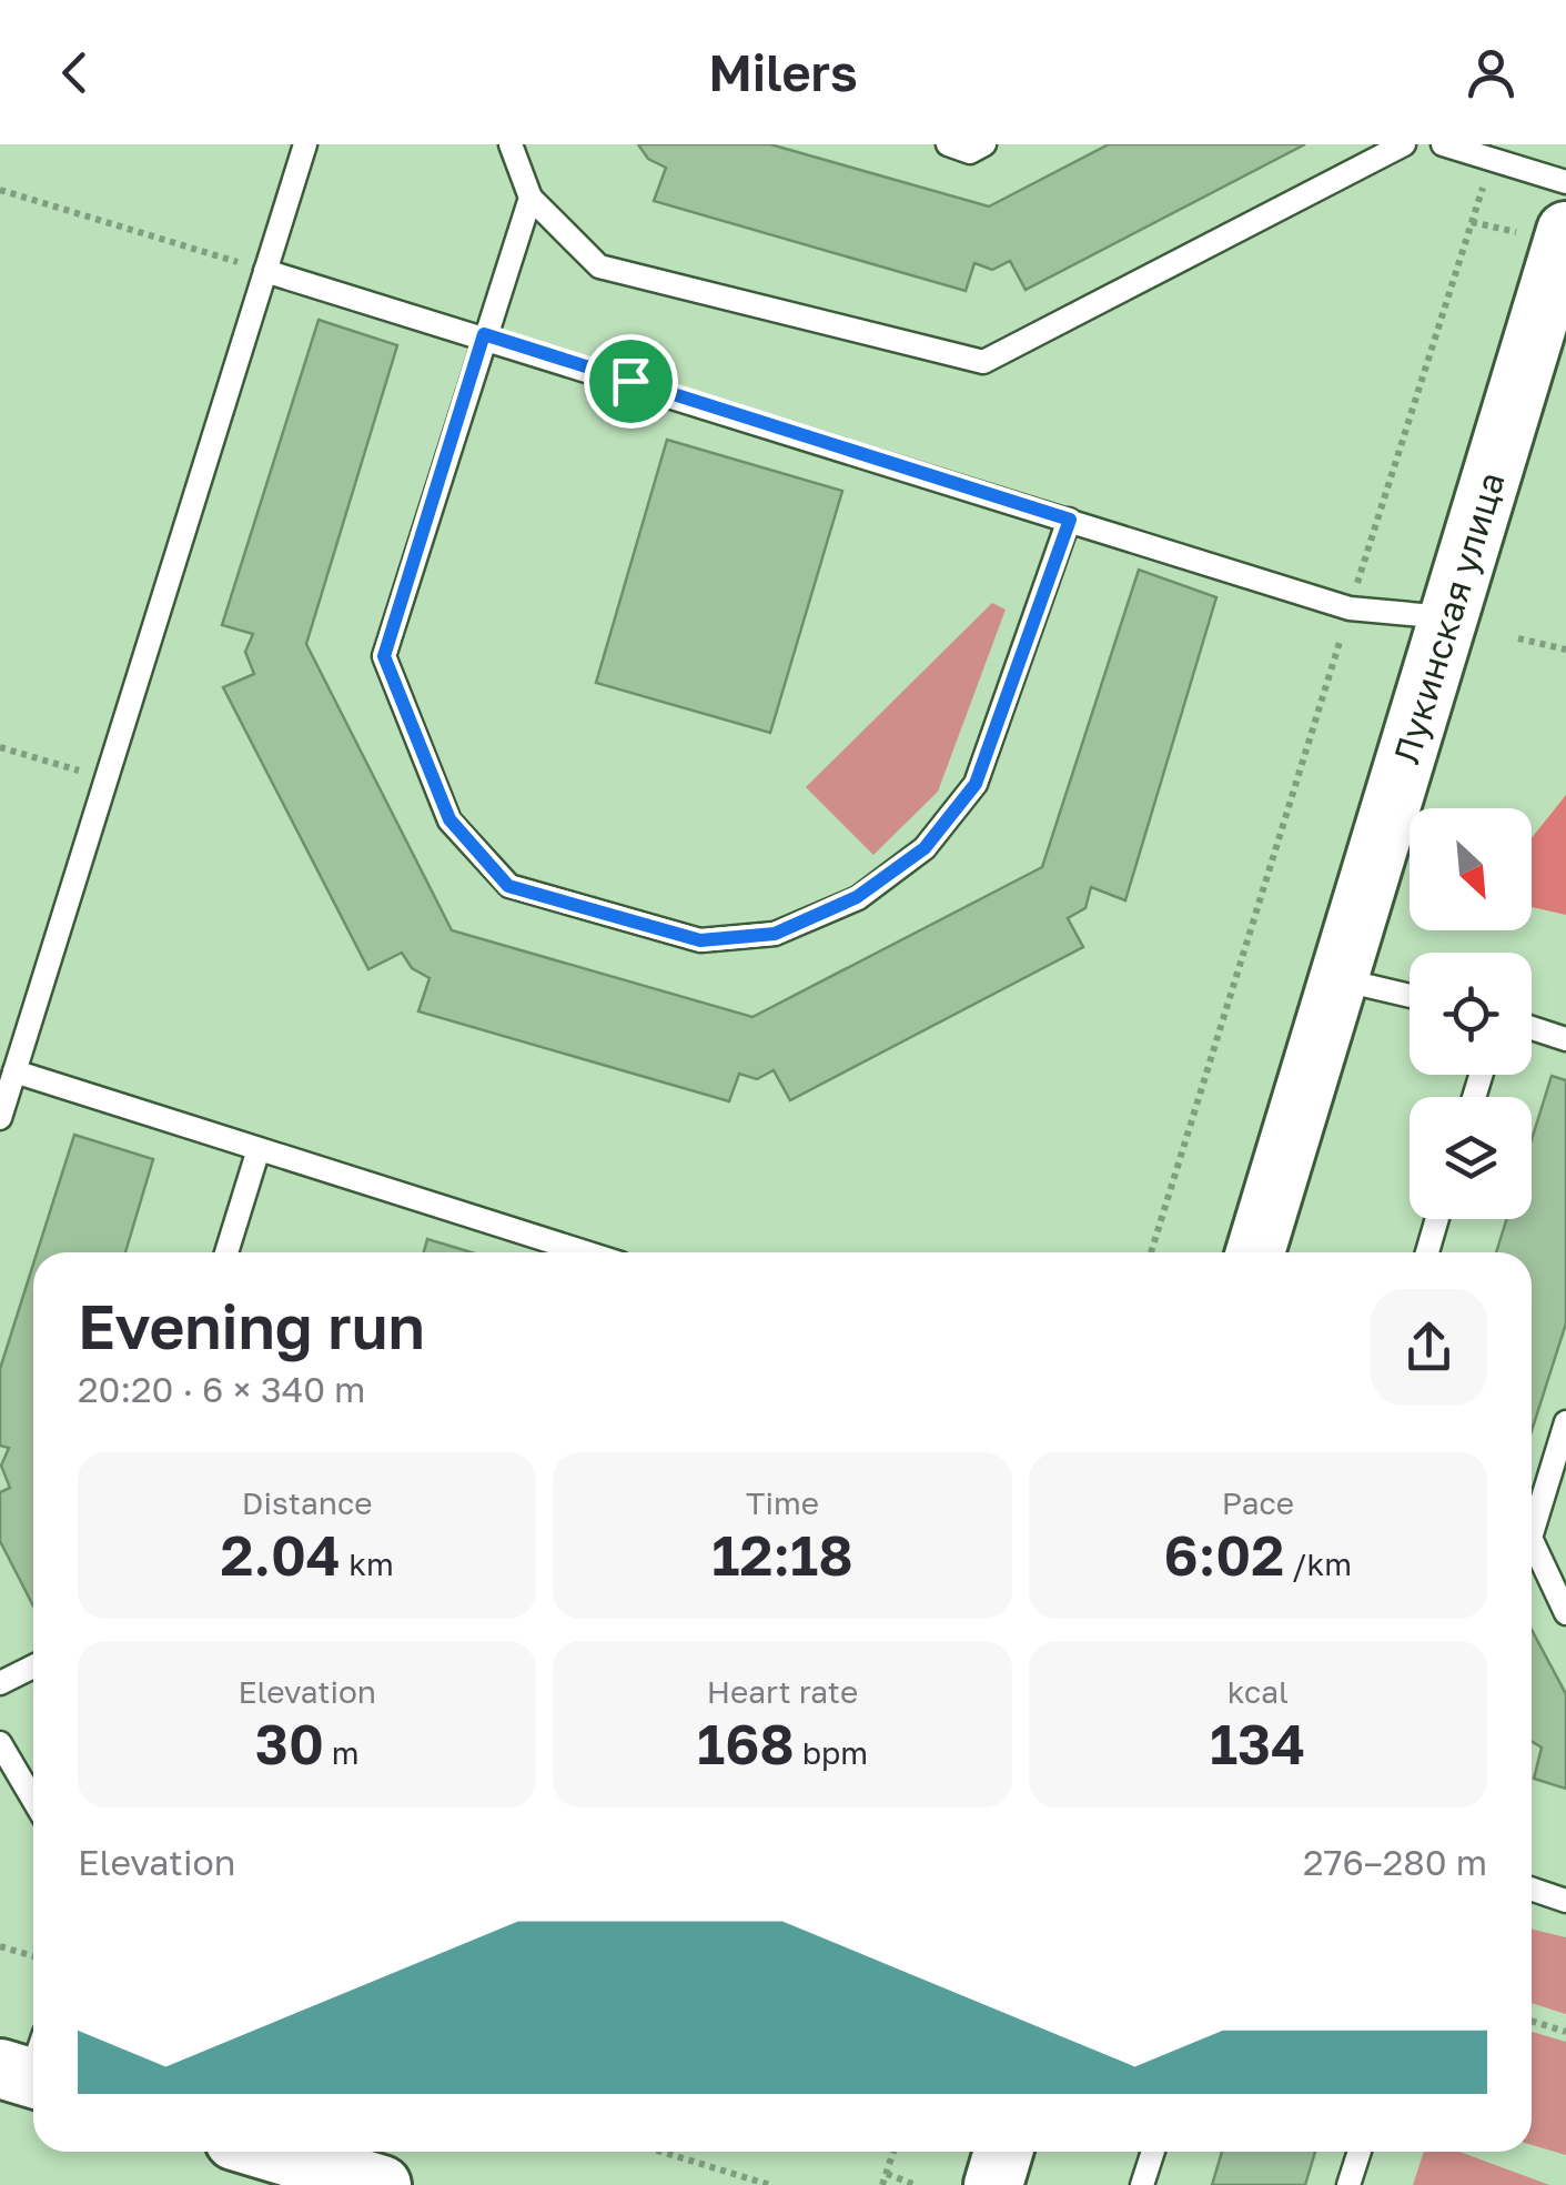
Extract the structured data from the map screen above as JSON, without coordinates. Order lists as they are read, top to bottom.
{
  "streets": {
    "street": ["Лукинская улица"]
  },
  "north": "bottom right",
  "page": {
    "header": "Milers",
    "heading": ["Evening run", "20:20 · 6 × 340 m"],
    "stats": [
      ["Distance", "2.04 km"],
      ["Time", "12:18"],
      ["Pace", "6:02 /km"],
      ["Elevation", "30 m"],
      ["Heart rate", "168 bpm"],
      ["kcal", "134"]
    ],
    "chart": ["Elevation", "276–280 m"]
  }
}
